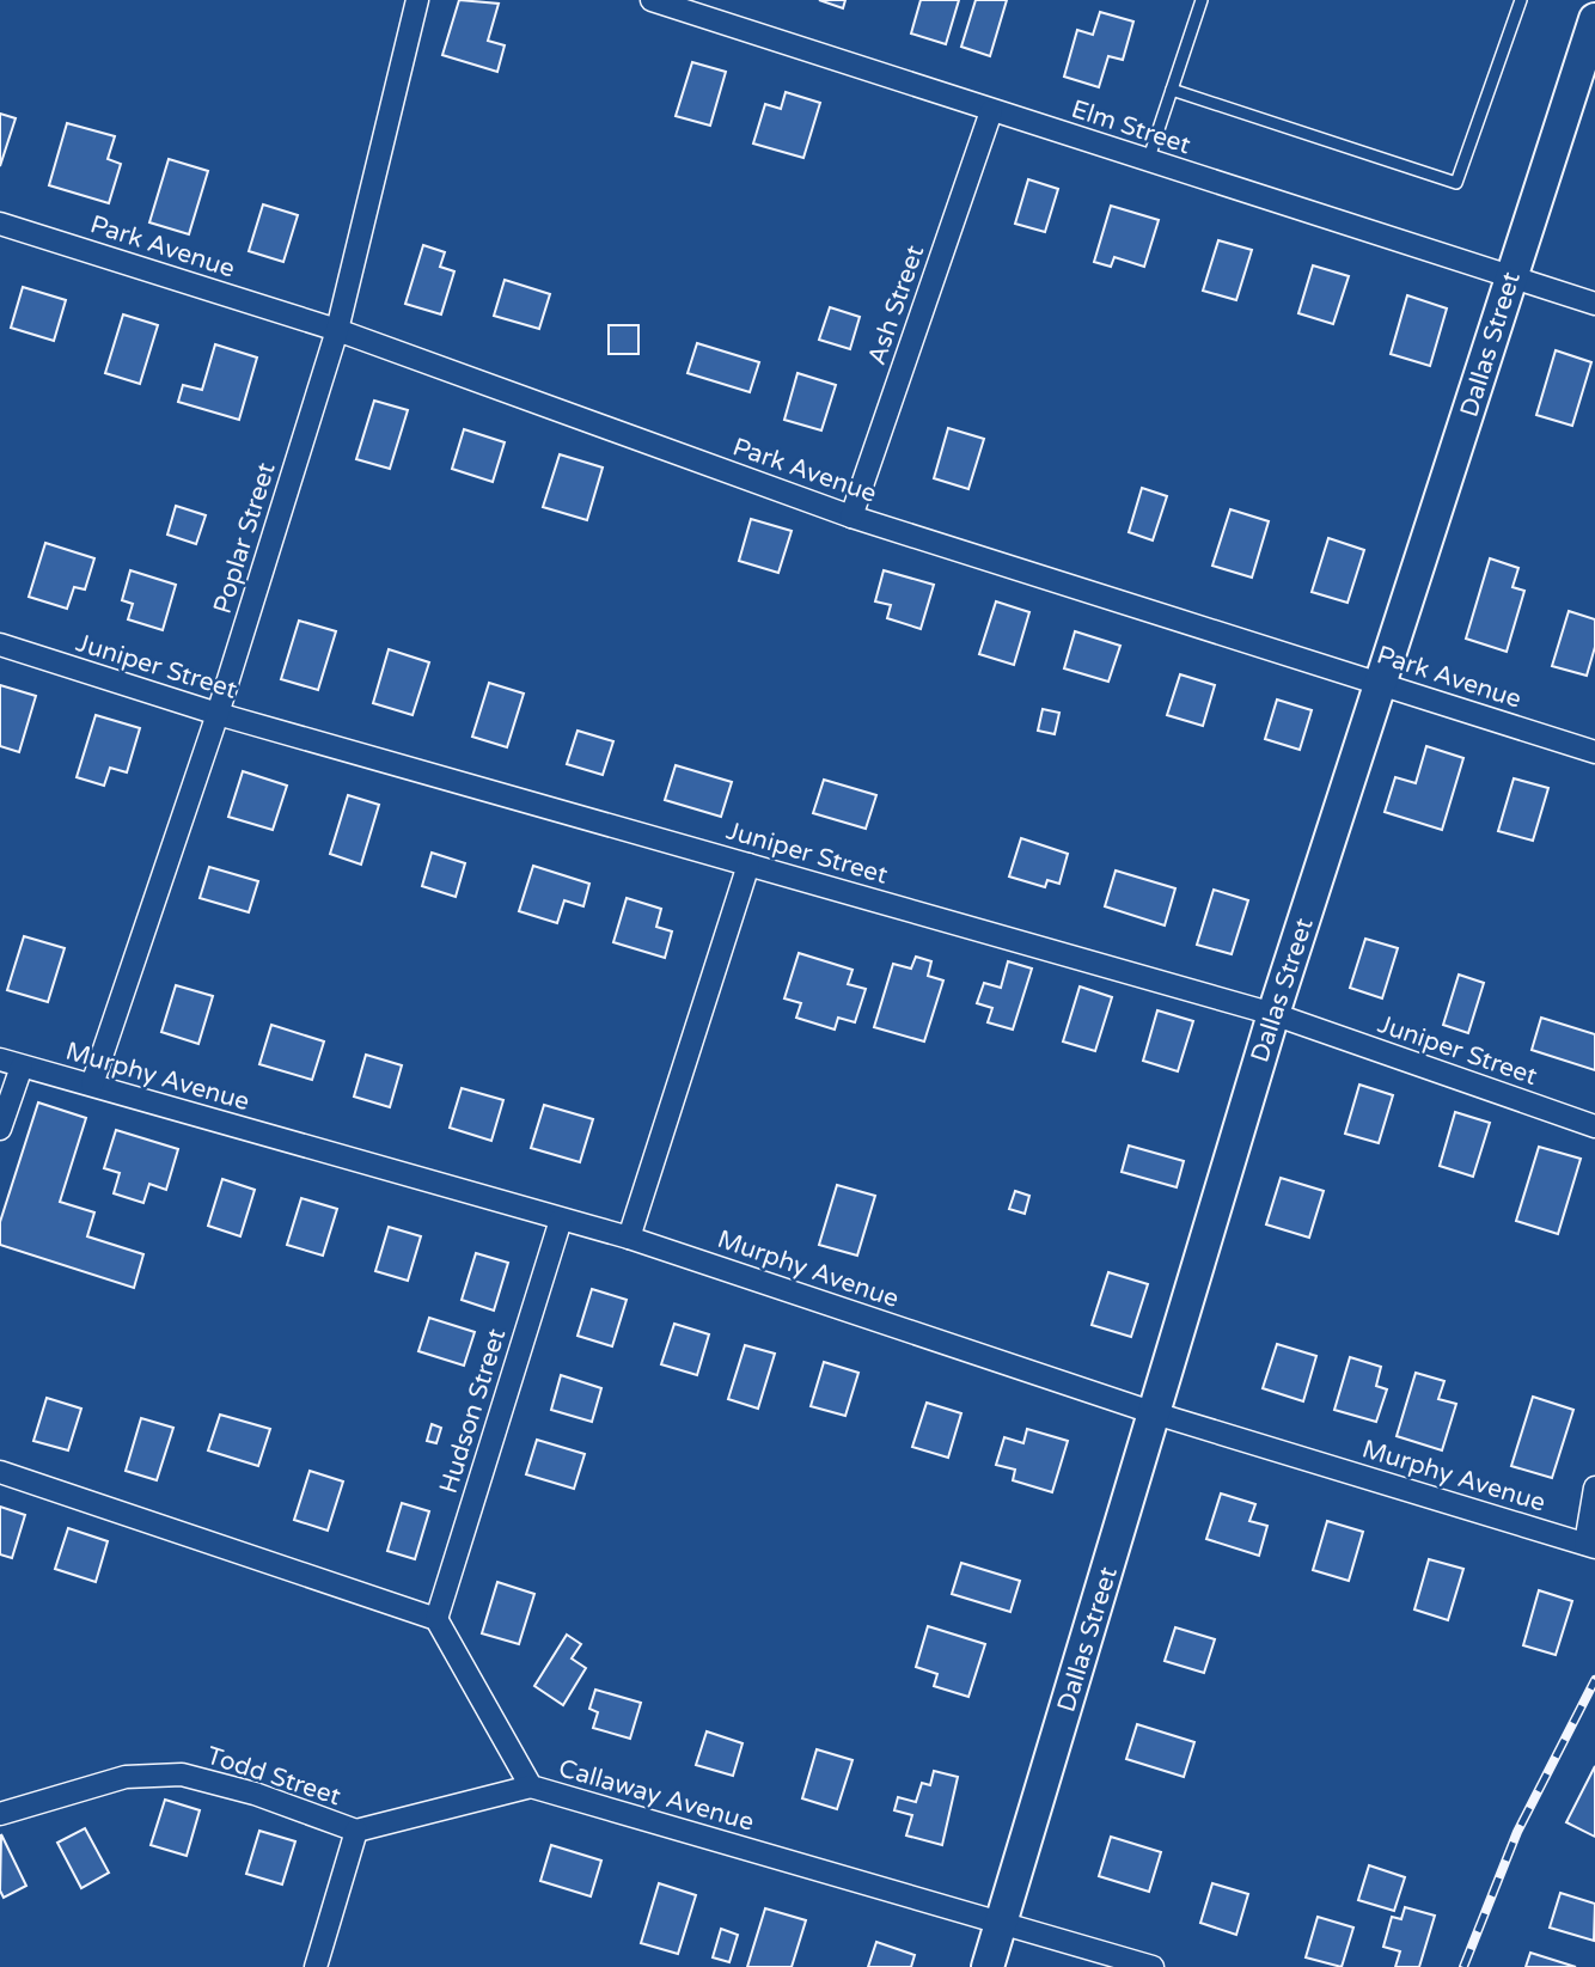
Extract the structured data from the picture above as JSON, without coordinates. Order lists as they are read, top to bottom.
{
  "streets": {
    "street": [
      "Elm Street",
      "Park Avenue",
      "Ash Street",
      "Dallas Street",
      "Poplar Street",
      "Juniper Street",
      "Murphy Avenue",
      "Hudson Street",
      "Todd Street",
      "Callaway Avenue"
    ]
  },
  "crossings": [
    ["Elm Street", "Ash Street"],
    ["Elm Street", "Dallas Street"],
    ["Park Avenue", "Ash Street"],
    ["Park Avenue", "Dallas Street"],
    ["Park Avenue", "Poplar Street"],
    ["Dallas Street", "Juniper Street"],
    ["Dallas Street", "Murphy Avenue"],
    ["Dallas Street", "Callaway Avenue"],
    ["Poplar Street", "Juniper Street"],
    ["Poplar Street", "Murphy Avenue"],
    ["Murphy Avenue", "Hudson Street"],
    ["Hudson Street", "Callaway Avenue"],
    ["Todd Street", "Callaway Avenue"]
  ]
}
